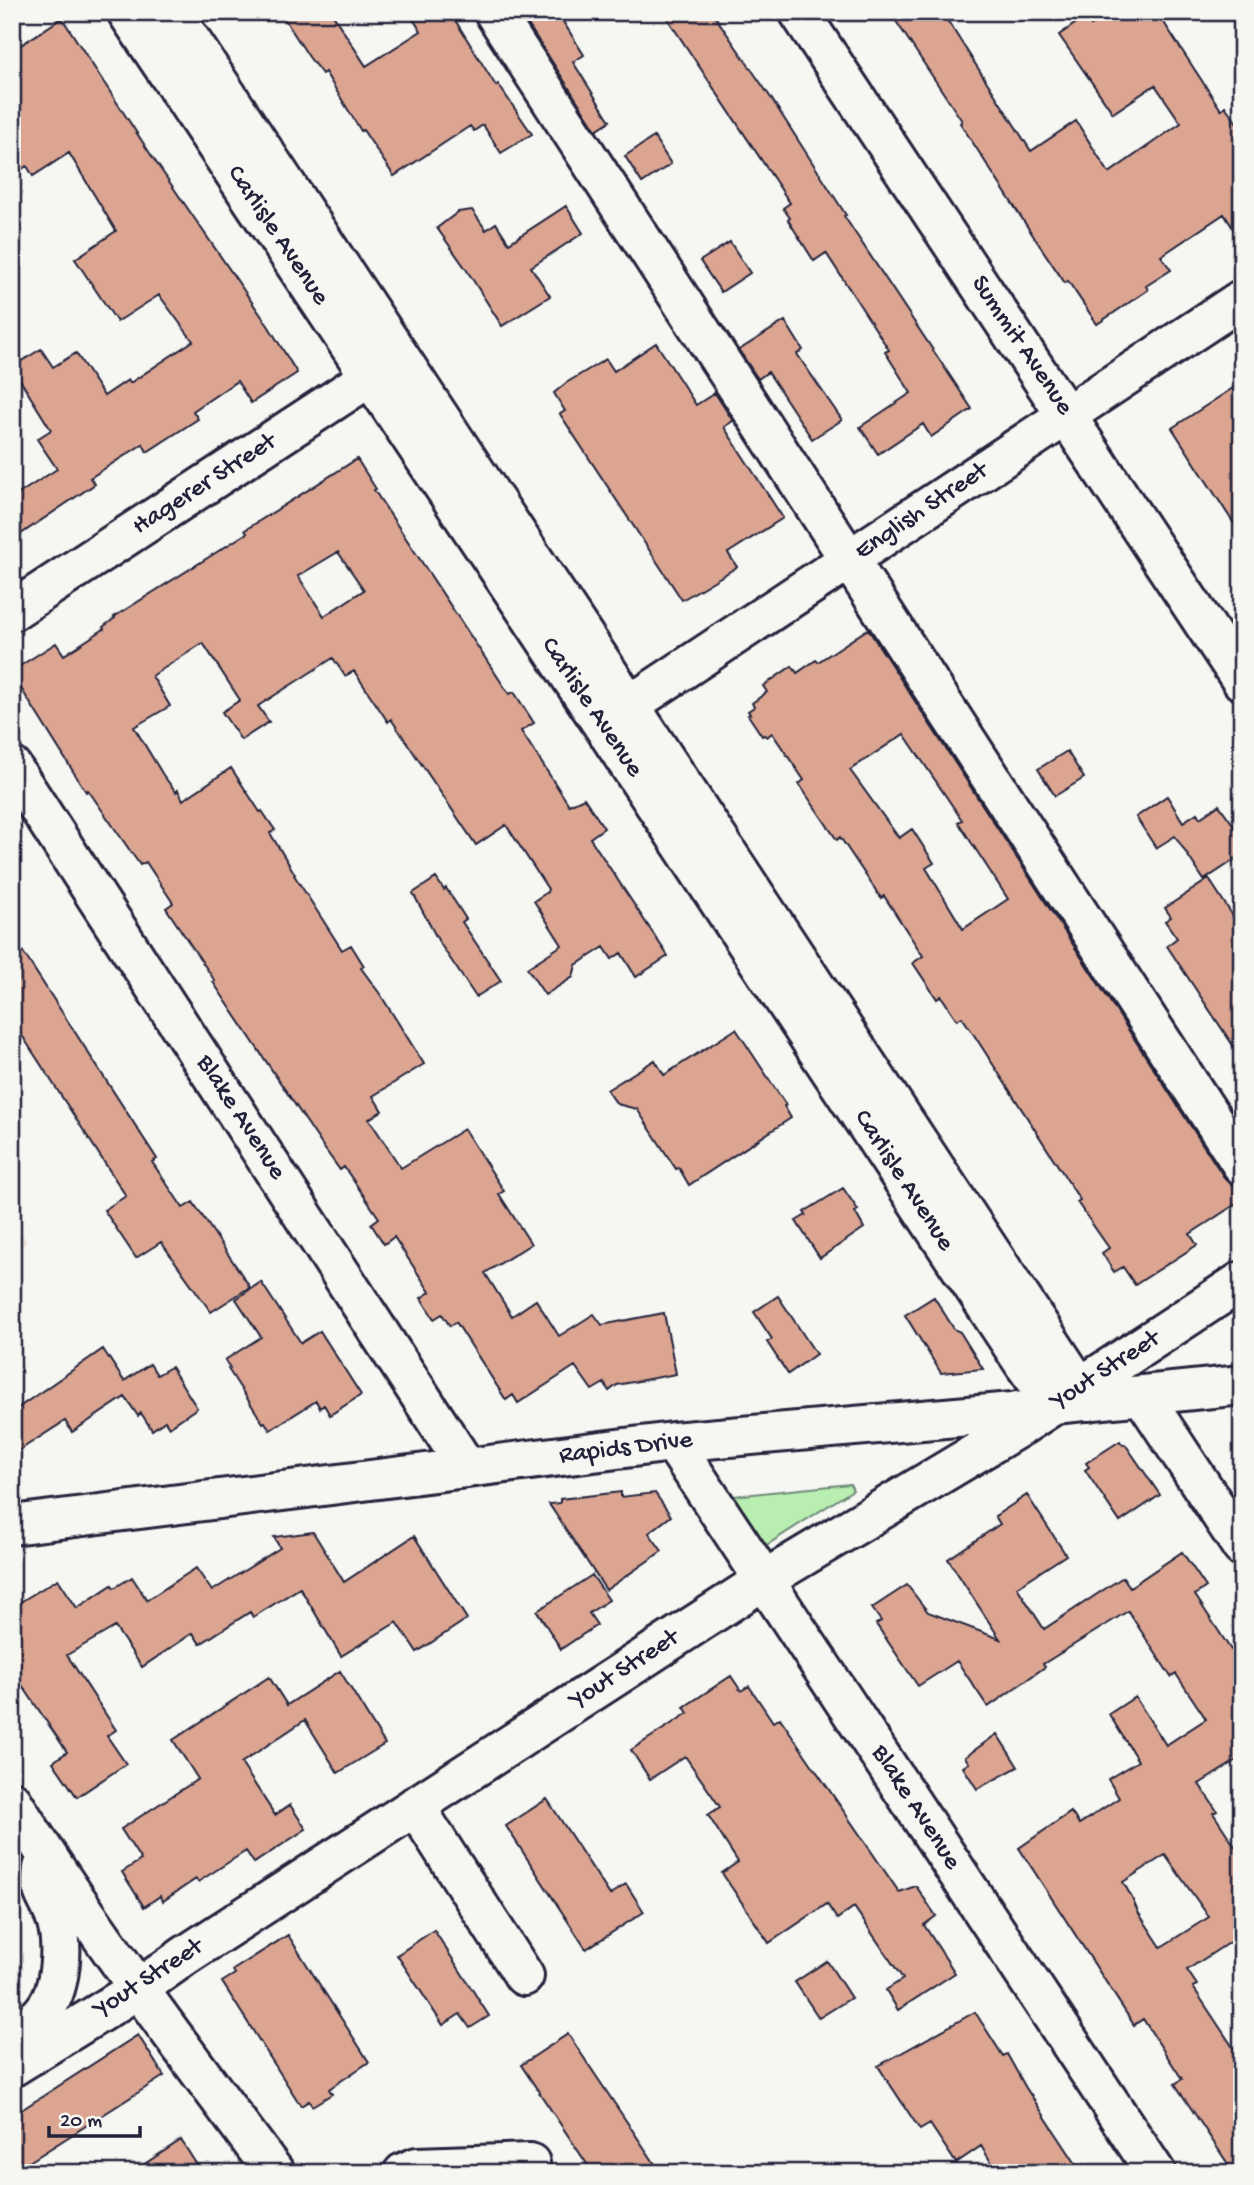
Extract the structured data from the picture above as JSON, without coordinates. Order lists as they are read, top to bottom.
{
  "streets": {
    "street": [
      "Carlisle Avenue",
      "Summit Avenue",
      "Hagerer Street",
      "English Street",
      "Blake Avenue",
      "Yout Street",
      "Rapids Drive"
    ]
  },
  "crossings": [
    ["Carlisle Avenue", "Hagerer Street"],
    ["Carlisle Avenue", "English Street"],
    ["Carlisle Avenue", "Yout Street"],
    ["Carlisle Avenue", "Rapids Drive"],
    ["Summit Avenue", "English Street"],
    ["Blake Avenue", "Yout Street"],
    ["Blake Avenue", "Rapids Drive"],
    ["Yout Street", "Rapids Drive"]
  ],
  "scale_bar": "20 m"
}
